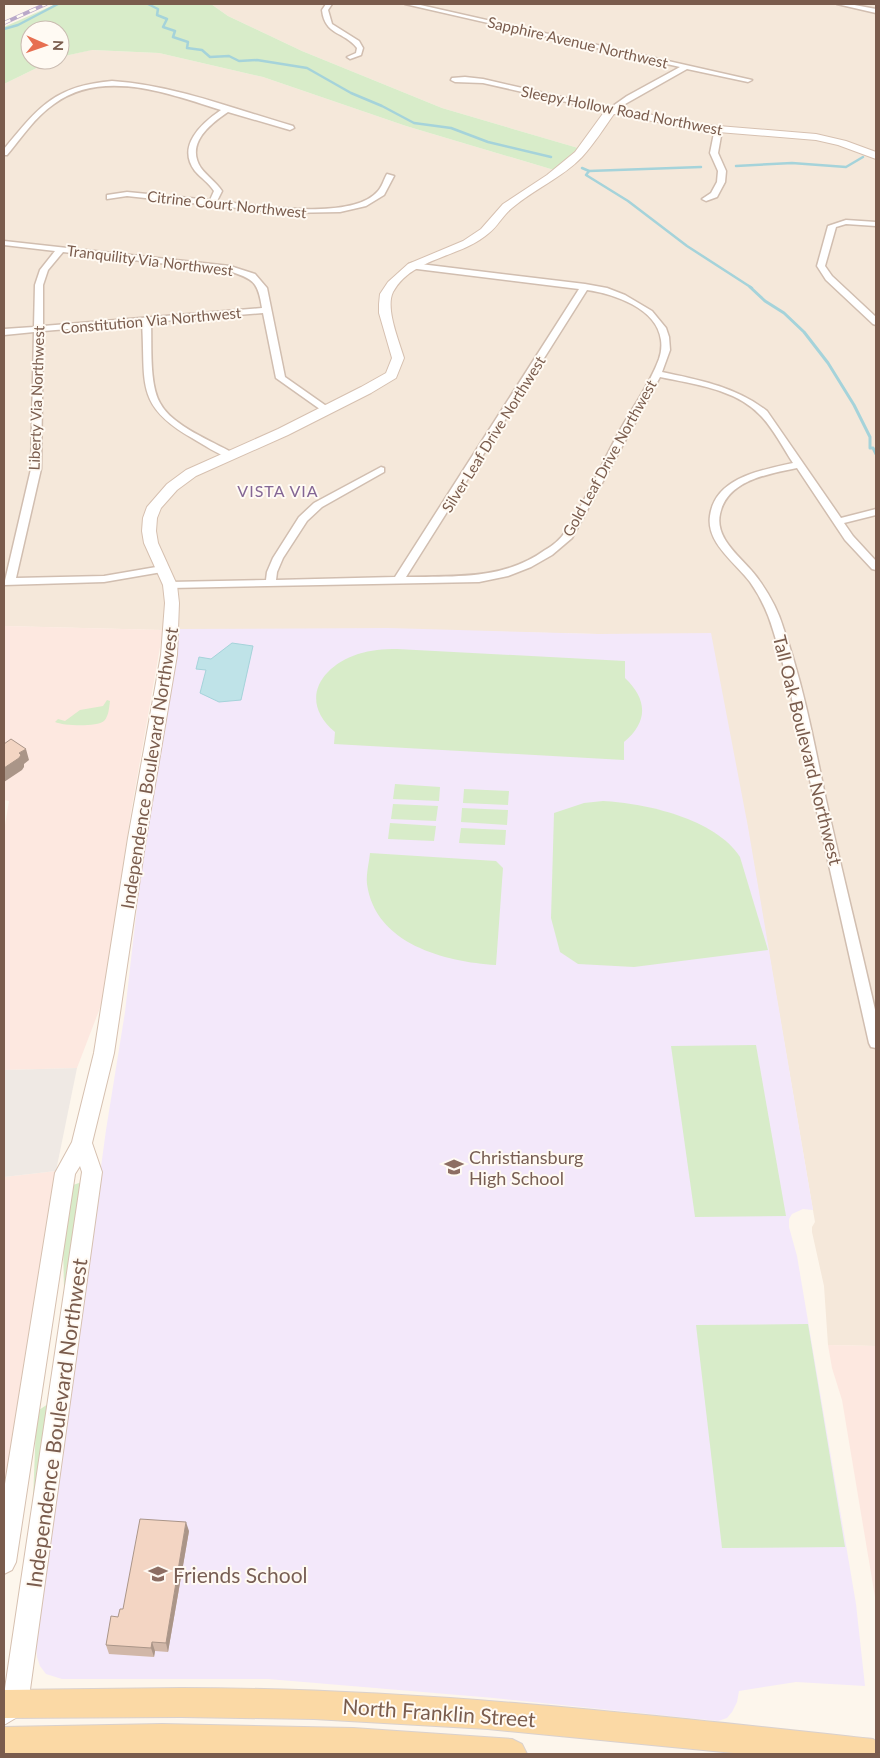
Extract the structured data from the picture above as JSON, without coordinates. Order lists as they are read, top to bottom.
{
  "streets": {
    "main road": ["North Franklin Street"],
    "street": [
      "Sapphire Avenue Northwest",
      "Sleepy Hollow Road Northwest",
      "Citrine Court Northwest",
      "Tranquility Via Northwest",
      "Constitution Via Northwest",
      "Liberty Via Northwest",
      "Silver Leaf Drive Northwest",
      "Gold Leaf Drive Northwest",
      "Tall Oak Boulevard Northwest",
      "Independence Boulevard Northwest"
    ]
  },
  "crossings": [
    ["Sapphire Avenue Northwest", "Independence Boulevard Northwest"],
    ["Sleepy Hollow Road Northwest", "Independence Boulevard Northwest"],
    ["Tranquility Via Northwest", "Constitution Via Northwest"],
    ["Tranquility Via Northwest", "Liberty Via Northwest"],
    ["Tranquility Via Northwest", "Independence Boulevard Northwest"],
    ["Constitution Via Northwest", "Liberty Via Northwest"],
    ["Silver Leaf Drive Northwest", "Gold Leaf Drive Northwest"],
    ["Gold Leaf Drive Northwest", "Independence Boulevard Northwest"],
    ["Independence Boulevard Northwest", "North Franklin Street"]
  ],
  "districts": ["VISTA VIA"],
  "places": {
    "school or university": ["Christiansburg High School", "Friends School"]
  },
  "north": "right"
}
